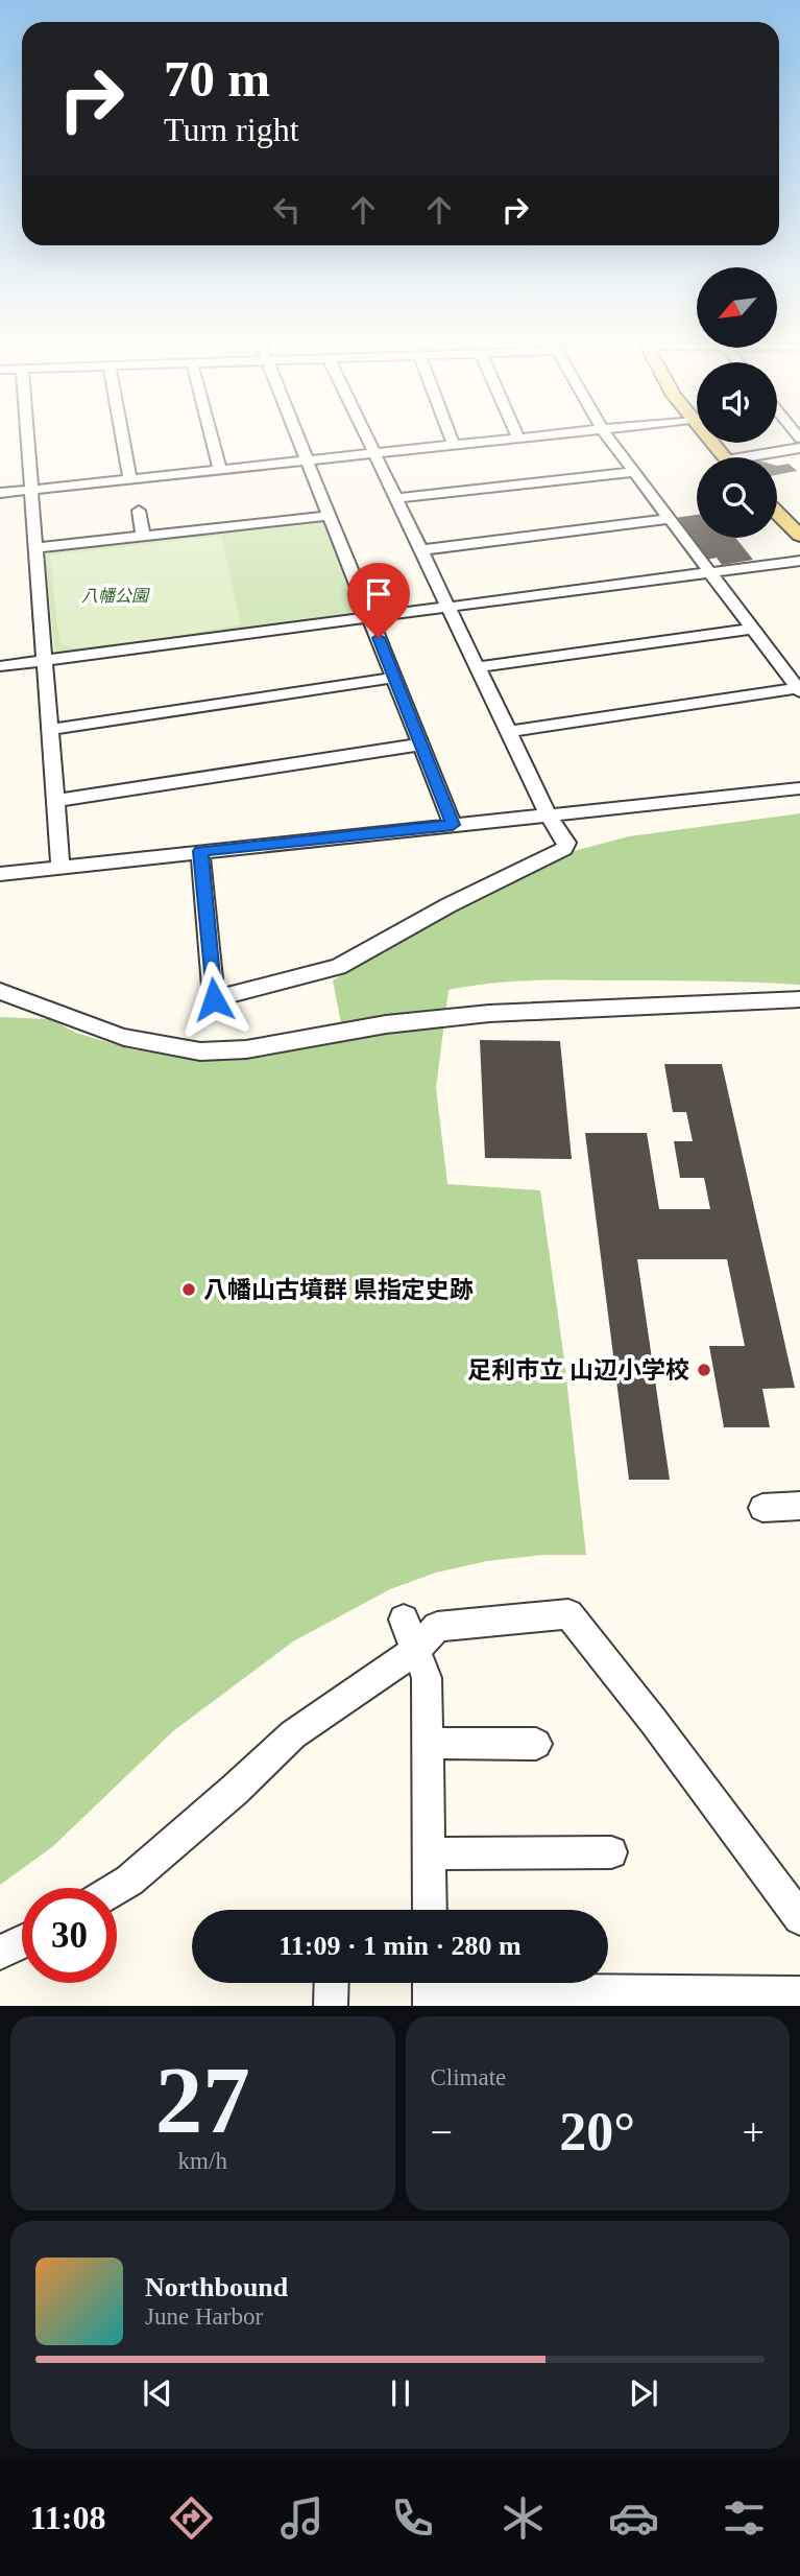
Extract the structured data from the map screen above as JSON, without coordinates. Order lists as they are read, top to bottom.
{
  "parks": ["八幡公園"],
  "places": ["八幡山古墳群 県指定史跡", "足利市立 山辺小学校"],
  "north": "bottom left",
  "page": {
    "turn": ["70 m", "Turn right"],
    "limit": "30",
    "trip": "11:09 · 1 min · 280 m",
    "tile": [
      ["27", "km/h"],
      "Climate"
    ],
    "heat": ["−", "20°", "+"],
    "song": ["Northbound", "June Harbor"],
    "tabs": "11:08"
  }
}
